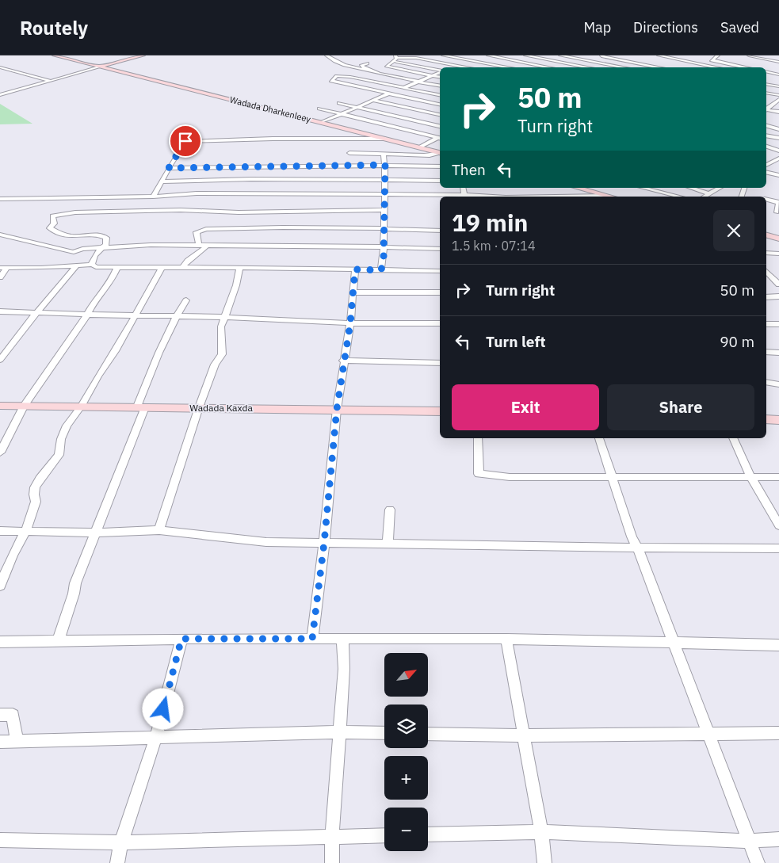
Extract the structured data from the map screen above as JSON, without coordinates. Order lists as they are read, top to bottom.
{
  "streets": {
    "main road": ["Wadada Dharkenleey", "Wadada Kaxda"]
  },
  "north": "top right",
  "page": {
    "header": "Routely",
    "nav": ["Map", "Directions", "Saved"],
    "turn": ["50 m", "Turn right"],
    "then": "Then",
    "heading": ["19 min", "1.5 km · 07:14"],
    "list": [
      {
        "name": "Turn right",
        "value": "50 m"
      },
      {
        "name": "Turn left",
        "value": "90 m"
      }
    ],
    "buttons": ["Exit", "Share"],
    "map_buttons": ["+", "−"]
  }
}
